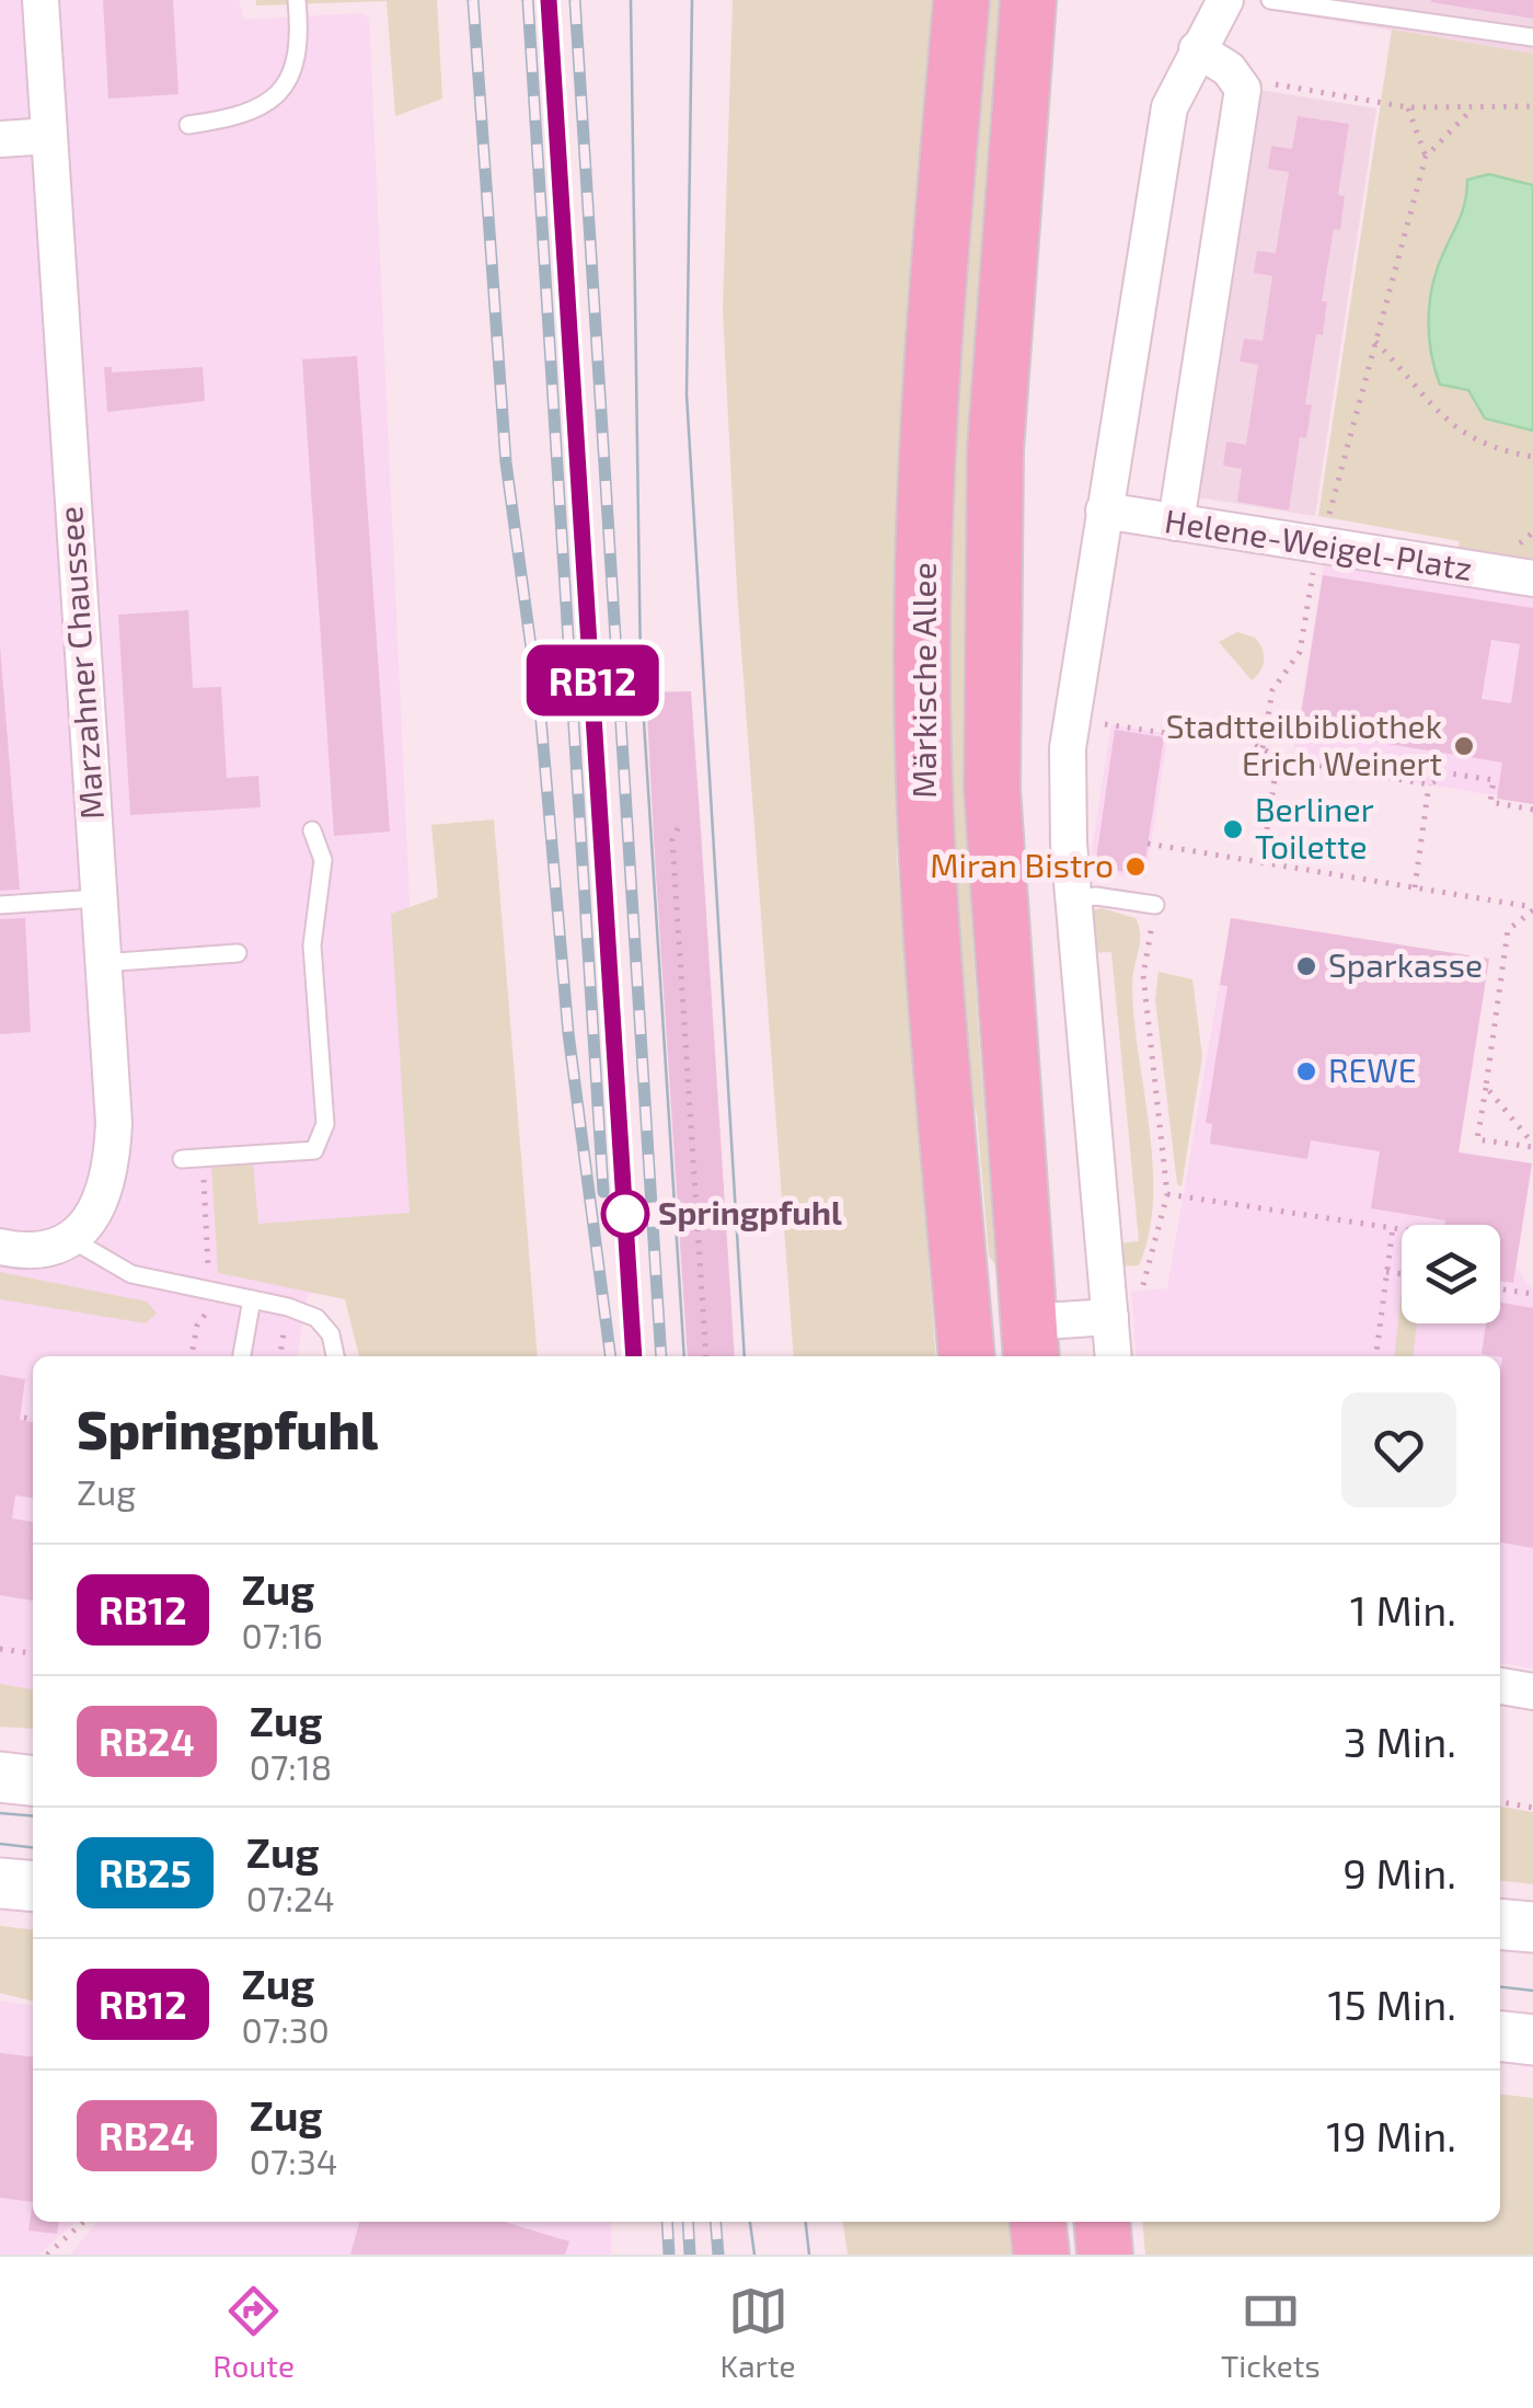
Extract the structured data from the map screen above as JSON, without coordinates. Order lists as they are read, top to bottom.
{
  "streets": {
    "main road": ["Märkische Allee"],
    "street": ["Helene-Weigel-Platz", "Marzahner Chaussee"]
  },
  "places": [
    "Stadtteilbibliothek Erich Weinert",
    "Berliner Toilette",
    "Miran Bistro",
    "Sparkasse",
    "REWE",
    "Springpfuhl"
  ],
  "page": {
    "on_map": "RB12",
    "heading": ["Springpfuhl", "Zug"],
    "list": [
      {
        "mark": "RB12",
        "name": "Zug",
        "note": "07:16",
        "value": "1 Min."
      },
      {
        "mark": "RB24",
        "name": "Zug",
        "note": "07:18",
        "value": "3 Min."
      },
      {
        "mark": "RB25",
        "name": "Zug",
        "note": "07:24",
        "value": "9 Min."
      },
      {
        "mark": "RB12",
        "name": "Zug",
        "note": "07:30",
        "value": "15 Min."
      },
      {
        "mark": "RB24",
        "name": "Zug",
        "note": "07:34",
        "value": "19 Min."
      }
    ],
    "tabs": ["Route", "Karte", "Tickets"]
  }
}
